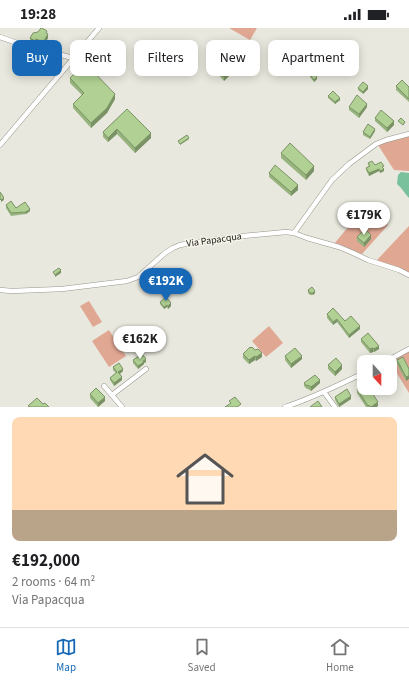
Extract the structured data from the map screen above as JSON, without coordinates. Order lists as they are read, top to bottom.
{
  "streets": {
    "street": ["Via Papacqua"]
  },
  "north": "bottom",
  "page": {
    "status": "19:28",
    "chip": [
      "Buy",
      "Rent",
      "Filters",
      "New",
      "Apartment"
    ],
    "price": ["€179K", "€192K", "€162K"],
    "list": [
      {
        "name": "€192,000",
        "note": "2 rooms · 64 m² · Via Papacqua"
      }
    ],
    "tabs": ["Map", "Saved", "Home"]
  }
}
